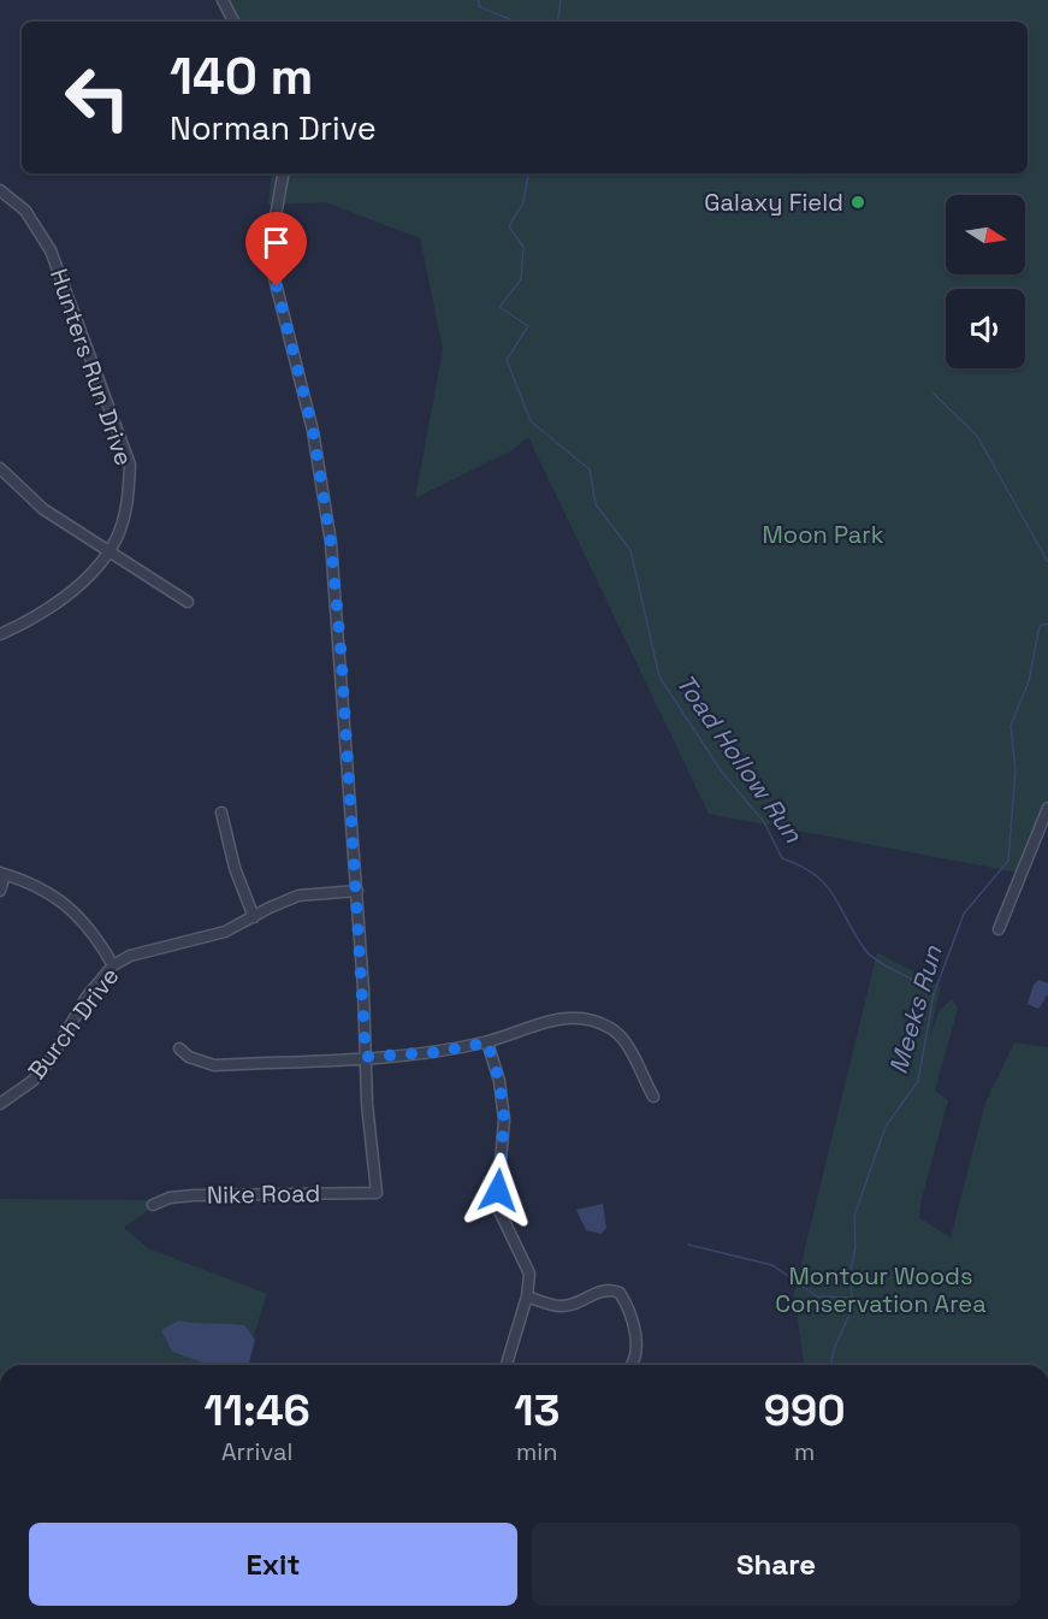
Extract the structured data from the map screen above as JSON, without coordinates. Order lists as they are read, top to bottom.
{
  "streets": {
    "street": ["Hunters Run Drive", "Burch Drive", "Nike Road"]
  },
  "water": ["Toad Hollow Run", "Meeks Run"],
  "parks": ["Moon Park", "Montour Woods Conservation Area"],
  "places": ["Galaxy Field"],
  "north": "right",
  "page": {
    "turn": ["140 m", "Norman Drive"],
    "eta": [
      "11:46",
      "Arrival",
      "13",
      "min",
      "990",
      "m"
    ],
    "buttons": ["Exit", "Share"]
  }
}
